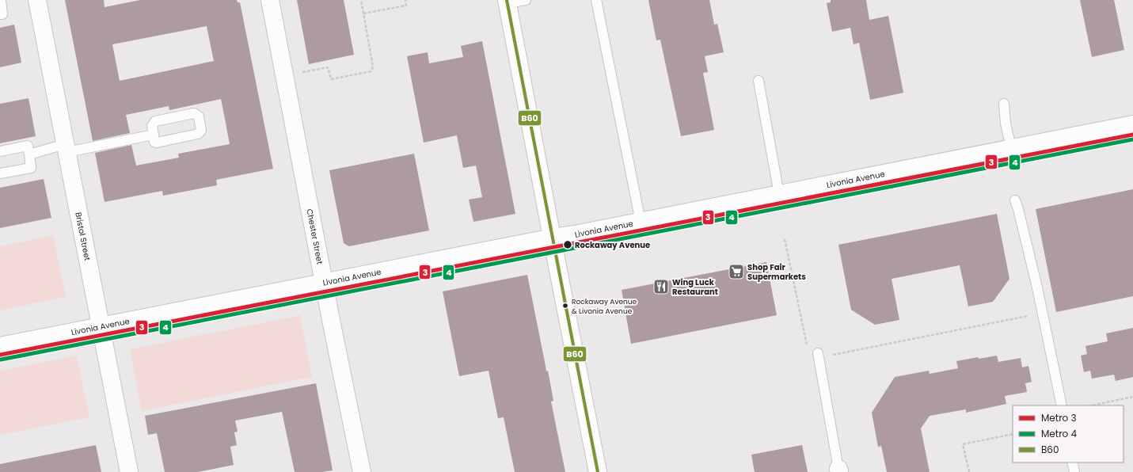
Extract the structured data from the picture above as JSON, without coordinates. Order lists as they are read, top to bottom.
{
  "streets": {
    "street": ["Livonia Avenue", "Bristol Street", "Chester Street"]
  },
  "crossings": [
    ["Livonia Avenue", "Bristol Street"],
    ["Livonia Avenue", "Chester Street"]
  ],
  "places": {
    "other": ["Rockaway Avenue", "Rockaway Avenue & Livonia Avenue"],
    "supermarket": ["Shop Fair Supermarkets"],
    "restaurant": ["Wing Luck Restaurant"]
  },
  "lines": ["transit line B60", "metro line 3", "metro line 4"],
  "legend": ["Metro 3", "Metro 4", "B60"]
}
